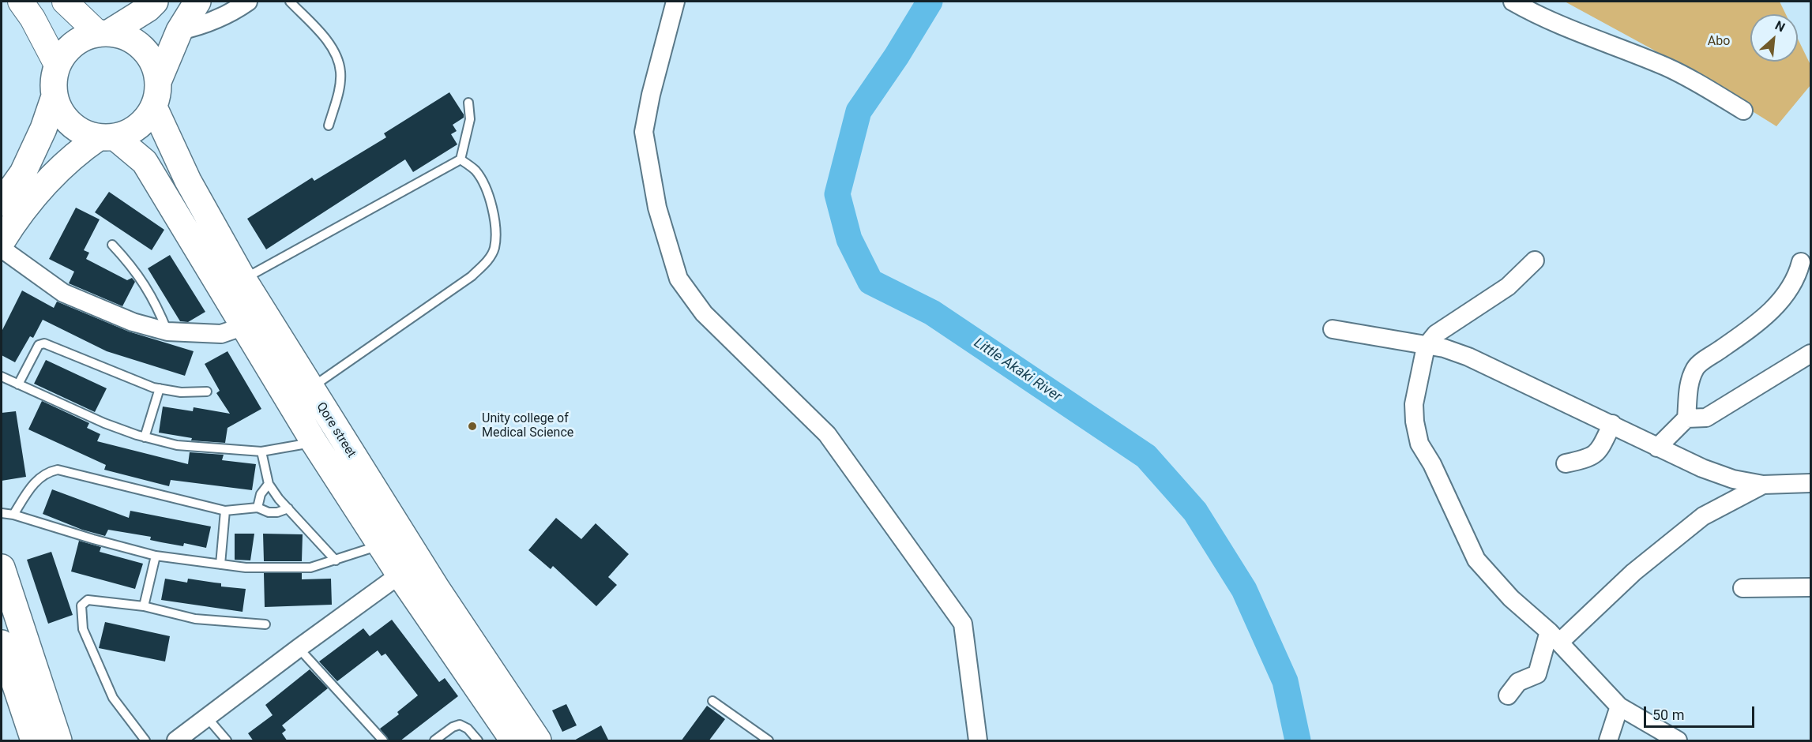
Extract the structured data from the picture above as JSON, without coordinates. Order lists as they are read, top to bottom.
{
  "streets": {
    "main road": ["Qore street"]
  },
  "water": ["Little Akaki River"],
  "parks": ["Abo"],
  "places": ["Unity college of Medical Science"],
  "scale_bar": "50 m",
  "north": "top right"
}
